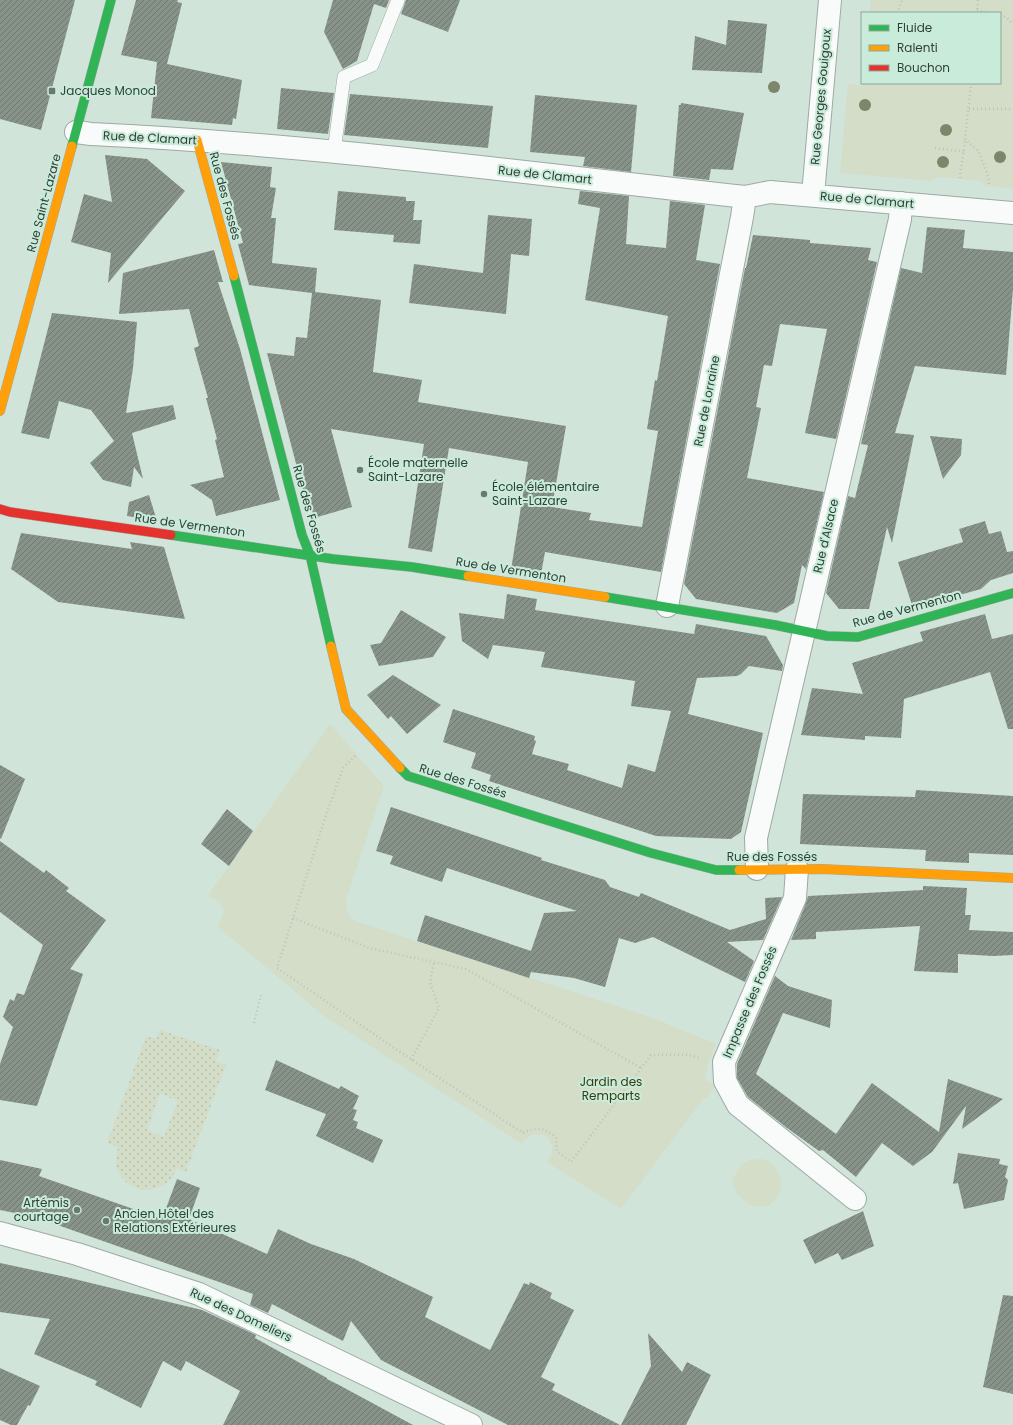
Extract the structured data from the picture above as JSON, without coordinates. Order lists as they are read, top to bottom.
{
  "streets": {
    "street": [
      "Rue Georges Gouigoux",
      "Rue de Clamart",
      "Rue des Fossés",
      "Rue Saint-Lazare",
      "Rue de Lorraine",
      "Rue de Vermenton",
      "Rue d'Alsace",
      "Impasse des Fossés",
      "Rue des Domeliers"
    ]
  },
  "crossings": [
    ["Rue Georges Gouigoux", "Rue de Clamart"],
    ["Rue de Clamart", "Rue des Fossés"],
    ["Rue de Clamart", "Rue Saint-Lazare"],
    ["Rue de Clamart", "Rue de Lorraine"],
    ["Rue de Clamart", "Rue d'Alsace"],
    ["Rue des Fossés", "Rue de Vermenton"],
    ["Rue des Fossés", "Rue d'Alsace"],
    ["Rue des Fossés", "Impasse des Fossés"],
    ["Rue de Lorraine", "Rue de Vermenton"],
    ["Rue de Vermenton", "Rue d'Alsace"]
  ],
  "parks": ["Jardin des Remparts"],
  "places": {
    "transit": ["Jacques Monod"],
    "other": [
      "École maternelle Saint-Lazare",
      "École élémentaire Saint-Lazare",
      "Artémis courtage",
      "Ancien Hôtel des Relations Extérieures"
    ]
  },
  "legend": ["Fluide", "Ralenti", "Bouchon"]
}
